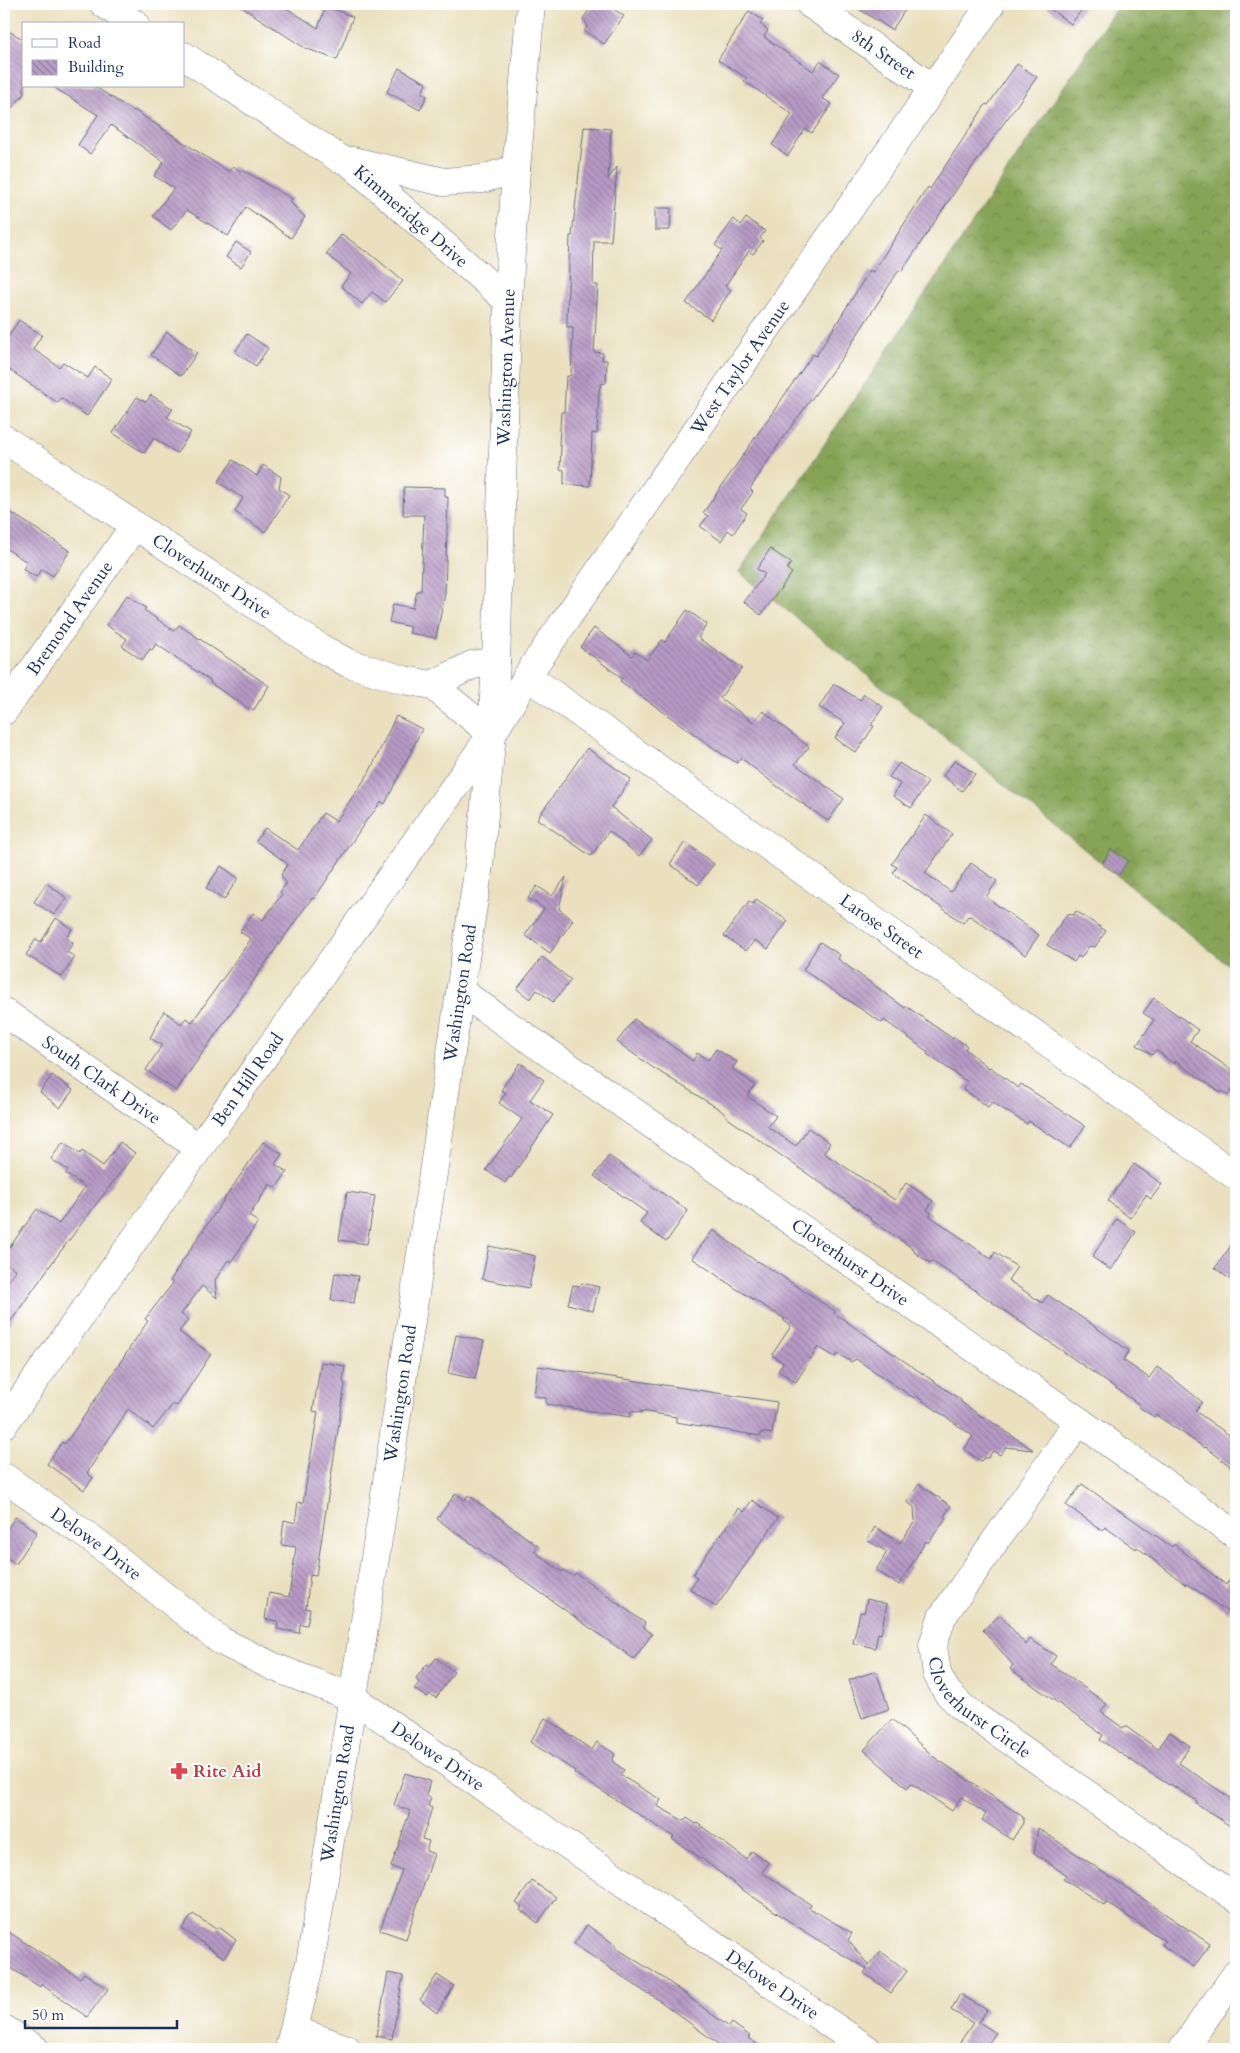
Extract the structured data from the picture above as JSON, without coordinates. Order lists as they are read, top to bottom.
{
  "streets": {
    "street": [
      "8th Street",
      "Kimmeridge Drive",
      "Washington Avenue",
      "West Taylor Avenue",
      "Cloverhurst Drive",
      "Bremond Avenue",
      "Larose Street",
      "Washington Road",
      "Ben Hill Road",
      "South Clark Drive",
      "Delowe Drive",
      "Cloverhurst Circle"
    ]
  },
  "crossings": [
    ["8th Street", "West Taylor Avenue"],
    ["Kimmeridge Drive", "Washington Avenue"],
    ["Washington Avenue", "West Taylor Avenue"],
    ["Washington Avenue", "Cloverhurst Drive"],
    ["Washington Avenue", "Washington Road"],
    ["Washington Avenue", "Ben Hill Road"],
    ["West Taylor Avenue", "Cloverhurst Drive"],
    ["West Taylor Avenue", "Larose Street"],
    ["West Taylor Avenue", "Washington Road"],
    ["West Taylor Avenue", "Ben Hill Road"],
    ["Cloverhurst Drive", "Bremond Avenue"],
    ["Cloverhurst Drive", "Washington Road"],
    ["Cloverhurst Drive", "Ben Hill Road"],
    ["Cloverhurst Drive", "Cloverhurst Circle"],
    ["Washington Road", "Ben Hill Road"],
    ["Washington Road", "Delowe Drive"],
    ["Ben Hill Road", "South Clark Drive"]
  ],
  "places": {
    "pharmacy": ["Rite Aid"]
  },
  "legend": ["Road", "Building"],
  "scale_bar": "50 m"
}
